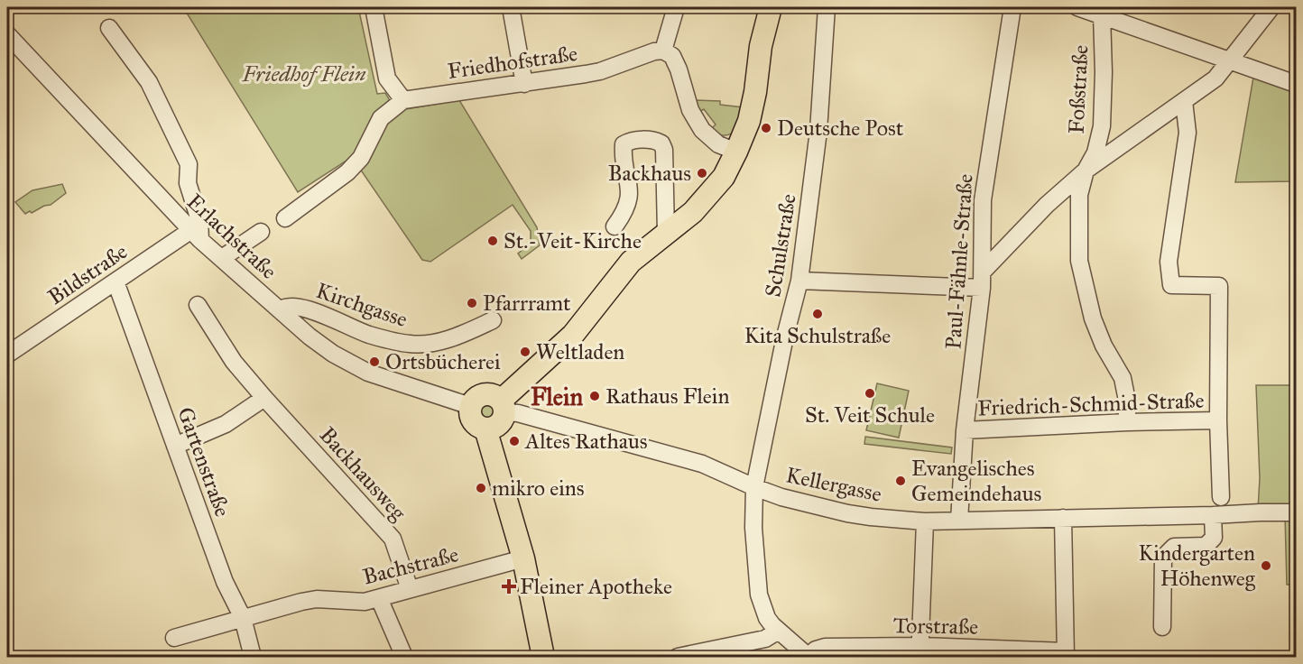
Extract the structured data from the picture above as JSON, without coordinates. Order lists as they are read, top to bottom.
{
  "streets": {
    "street": [
      "Friedhofstraße",
      "Foßstraße",
      "Erlachstraße",
      "Schulstraße",
      "Paul-Fähnle-Straße",
      "Bildstraße",
      "Kirchgasse",
      "Friedrich-Schmid-Straße",
      "Gartenstraße",
      "Backhausweg",
      "Kellergasse",
      "Bachstraße",
      "Torstraße"
    ]
  },
  "crossings": [
    ["Foßstraße", "Friedrich-Schmid-Straße"],
    ["Erlachstraße", "Bildstraße"],
    ["Erlachstraße", "Kirchgasse"],
    ["Erlachstraße", "Kellergasse"],
    ["Schulstraße", "Kellergasse"],
    ["Paul-Fähnle-Straße", "Friedrich-Schmid-Straße"],
    ["Paul-Fähnle-Straße", "Kellergasse"],
    ["Bildstraße", "Gartenstraße"],
    ["Gartenstraße", "Bachstraße"],
    ["Backhausweg", "Bachstraße"]
  ],
  "districts": ["Flein"],
  "parks": ["Friedhof Flein"],
  "places": {
    "other": [
      "Deutsche Post",
      "Backhaus",
      "St.-Veit-Kirche",
      "Pfarrramt",
      "Kita Schulstraße",
      "Weltladen",
      "Ortsbücherei",
      "St. Veit Schule",
      "Rathaus Flein",
      "Altes Rathaus",
      "Evangelisches Gemeindehaus",
      "mikro eins",
      "Kindergarten Höhenweg"
    ],
    "health": ["Fleiner Apotheke"]
  }
}
